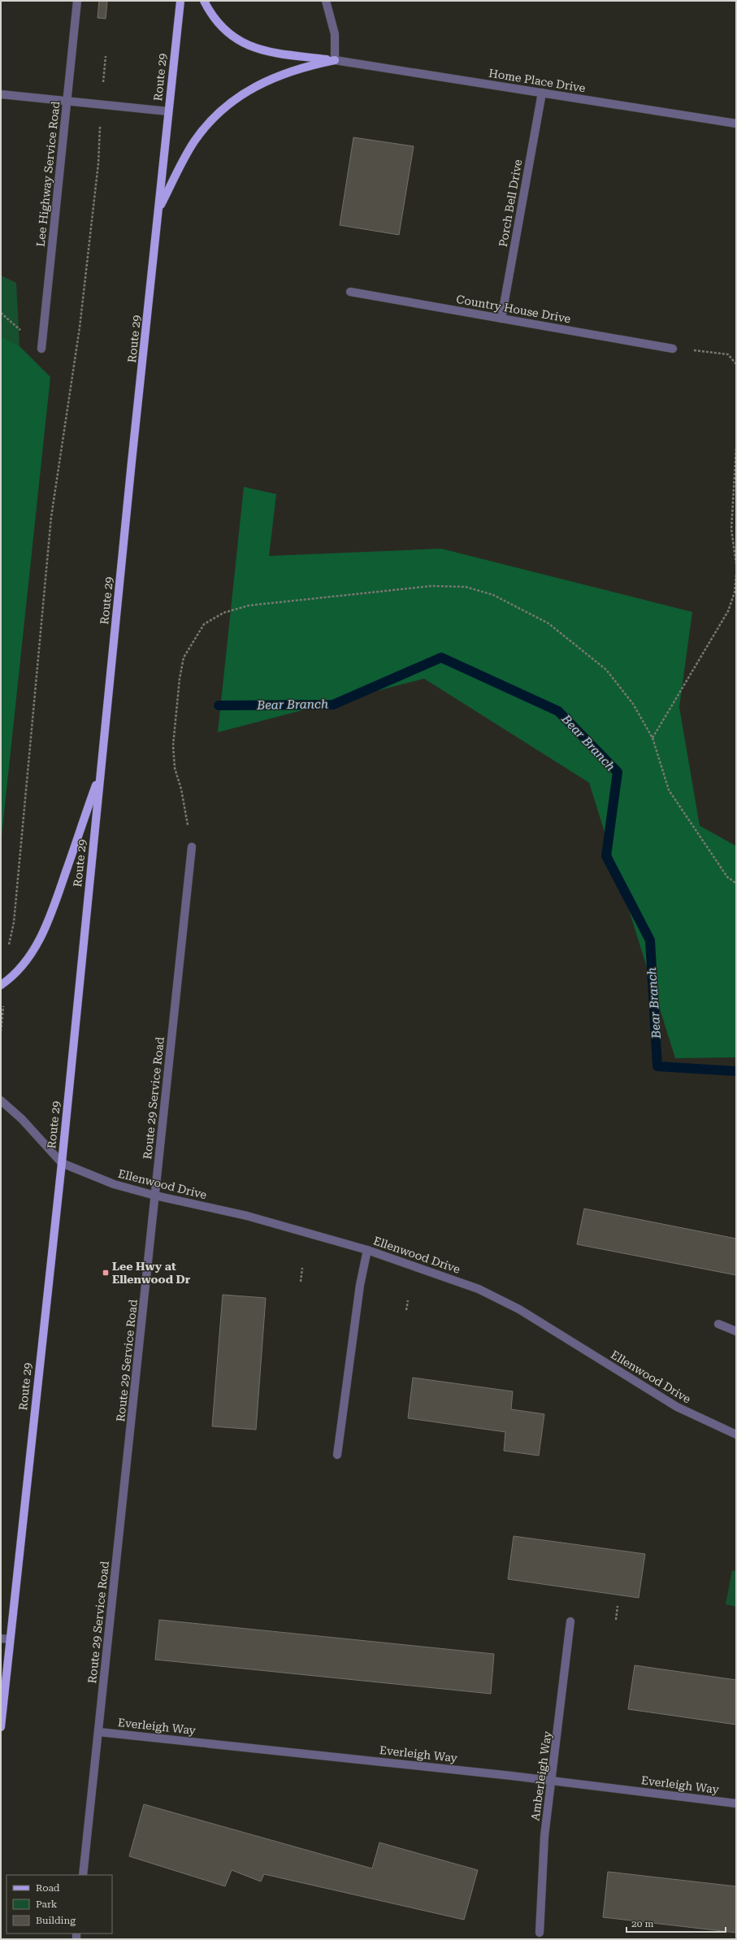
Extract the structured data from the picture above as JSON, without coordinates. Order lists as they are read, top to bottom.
{
  "streets": {
    "main road": ["Route 29"],
    "street": [
      "Home Place Drive",
      "Lee Highway Service Road",
      "Porch Bell Drive",
      "Country House Drive",
      "Route 29 Service Road",
      "Ellenwood Drive",
      "Everleigh Way",
      "Amberleigh Way"
    ]
  },
  "crossings": [
    ["Route 29", "Ellenwood Drive"],
    ["Home Place Drive", "Porch Bell Drive"],
    ["Porch Bell Drive", "Country House Drive"],
    ["Route 29 Service Road", "Ellenwood Drive"],
    ["Route 29 Service Road", "Everleigh Way"],
    ["Everleigh Way", "Amberleigh Way"]
  ],
  "water": ["Bear Branch"],
  "places": {
    "transit": ["Lee Hwy at Ellenwood Dr"]
  },
  "legend": ["Road", "Park", "Building"],
  "scale_bar": "20 m"
}
